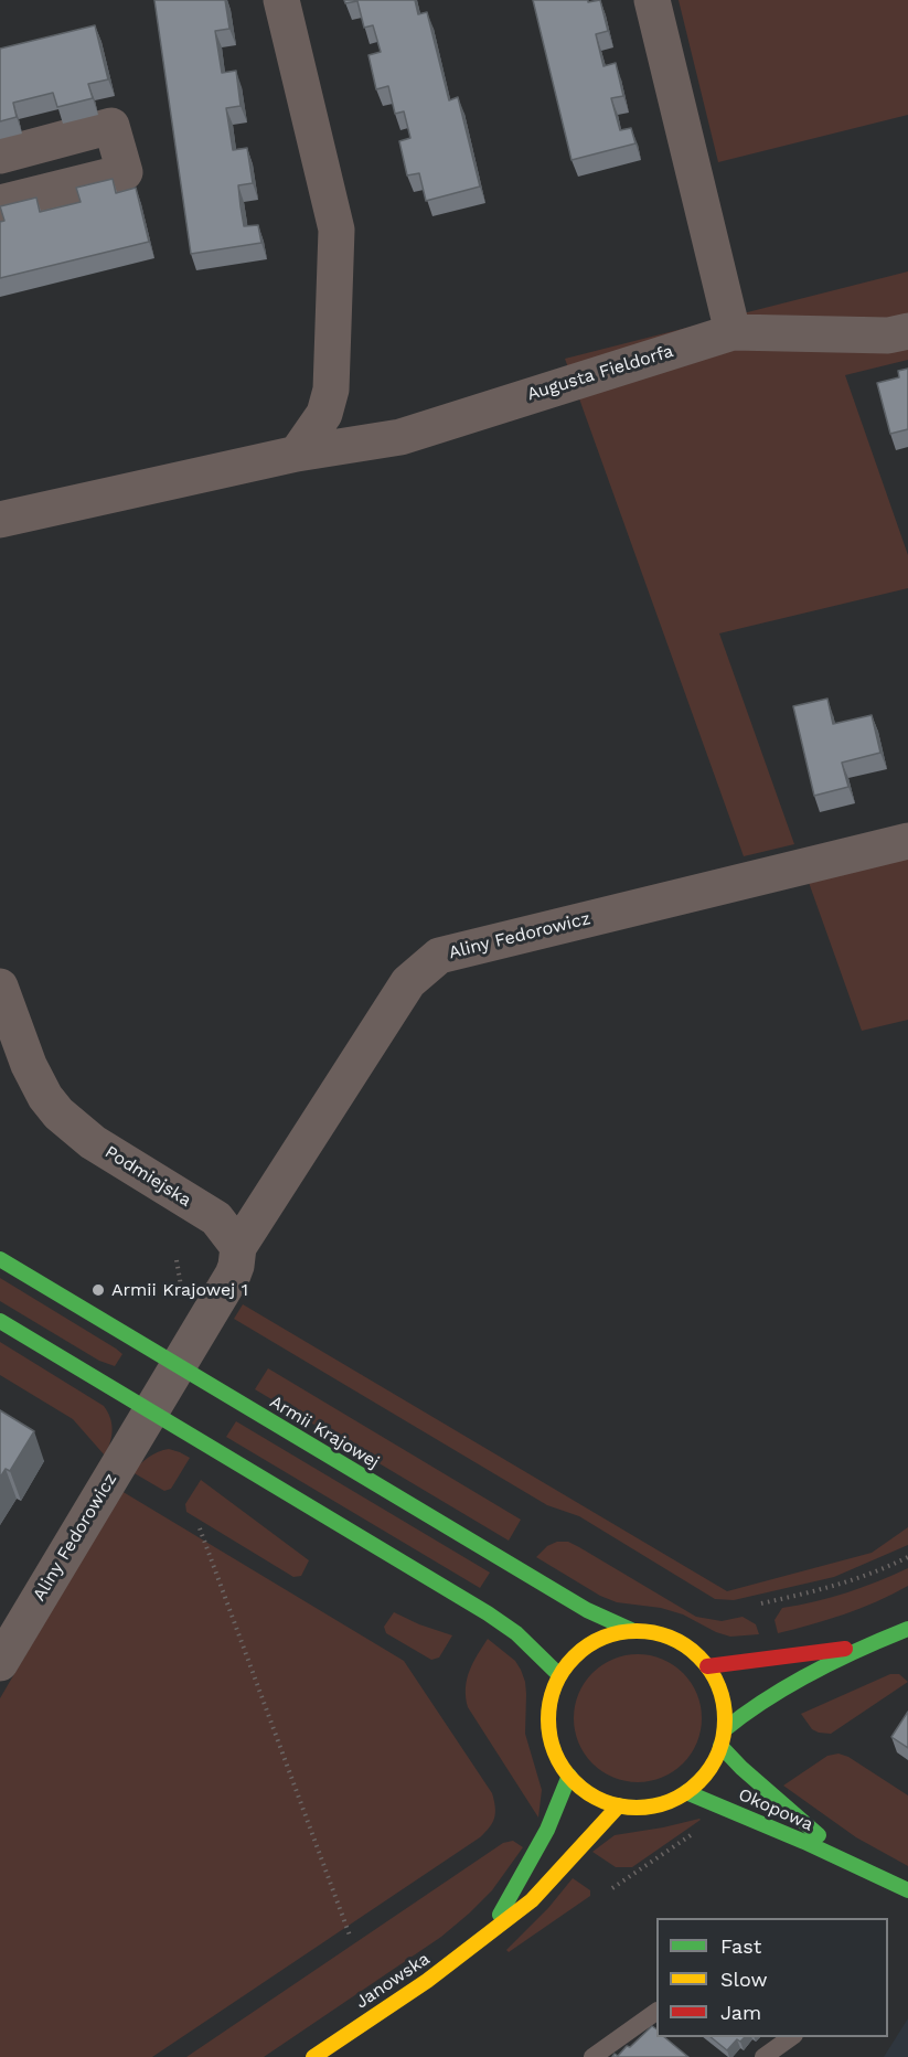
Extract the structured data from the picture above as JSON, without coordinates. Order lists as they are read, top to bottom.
{
  "streets": {
    "street": [
      "Augusta Fieldorfa",
      "Aliny Fedorowicz",
      "Podmiejska",
      "Armii Krajowej",
      "Okopowa",
      "Janowska"
    ]
  },
  "crossings": [
    ["Aliny Fedorowicz", "Podmiejska"],
    ["Aliny Fedorowicz", "Armii Krajowej"],
    ["Armii Krajowej", "Okopowa"],
    ["Armii Krajowej", "Janowska"],
    ["Okopowa", "Janowska"]
  ],
  "places": ["Armii Krajowej 1"],
  "legend": ["Fast", "Slow", "Jam"]
}
